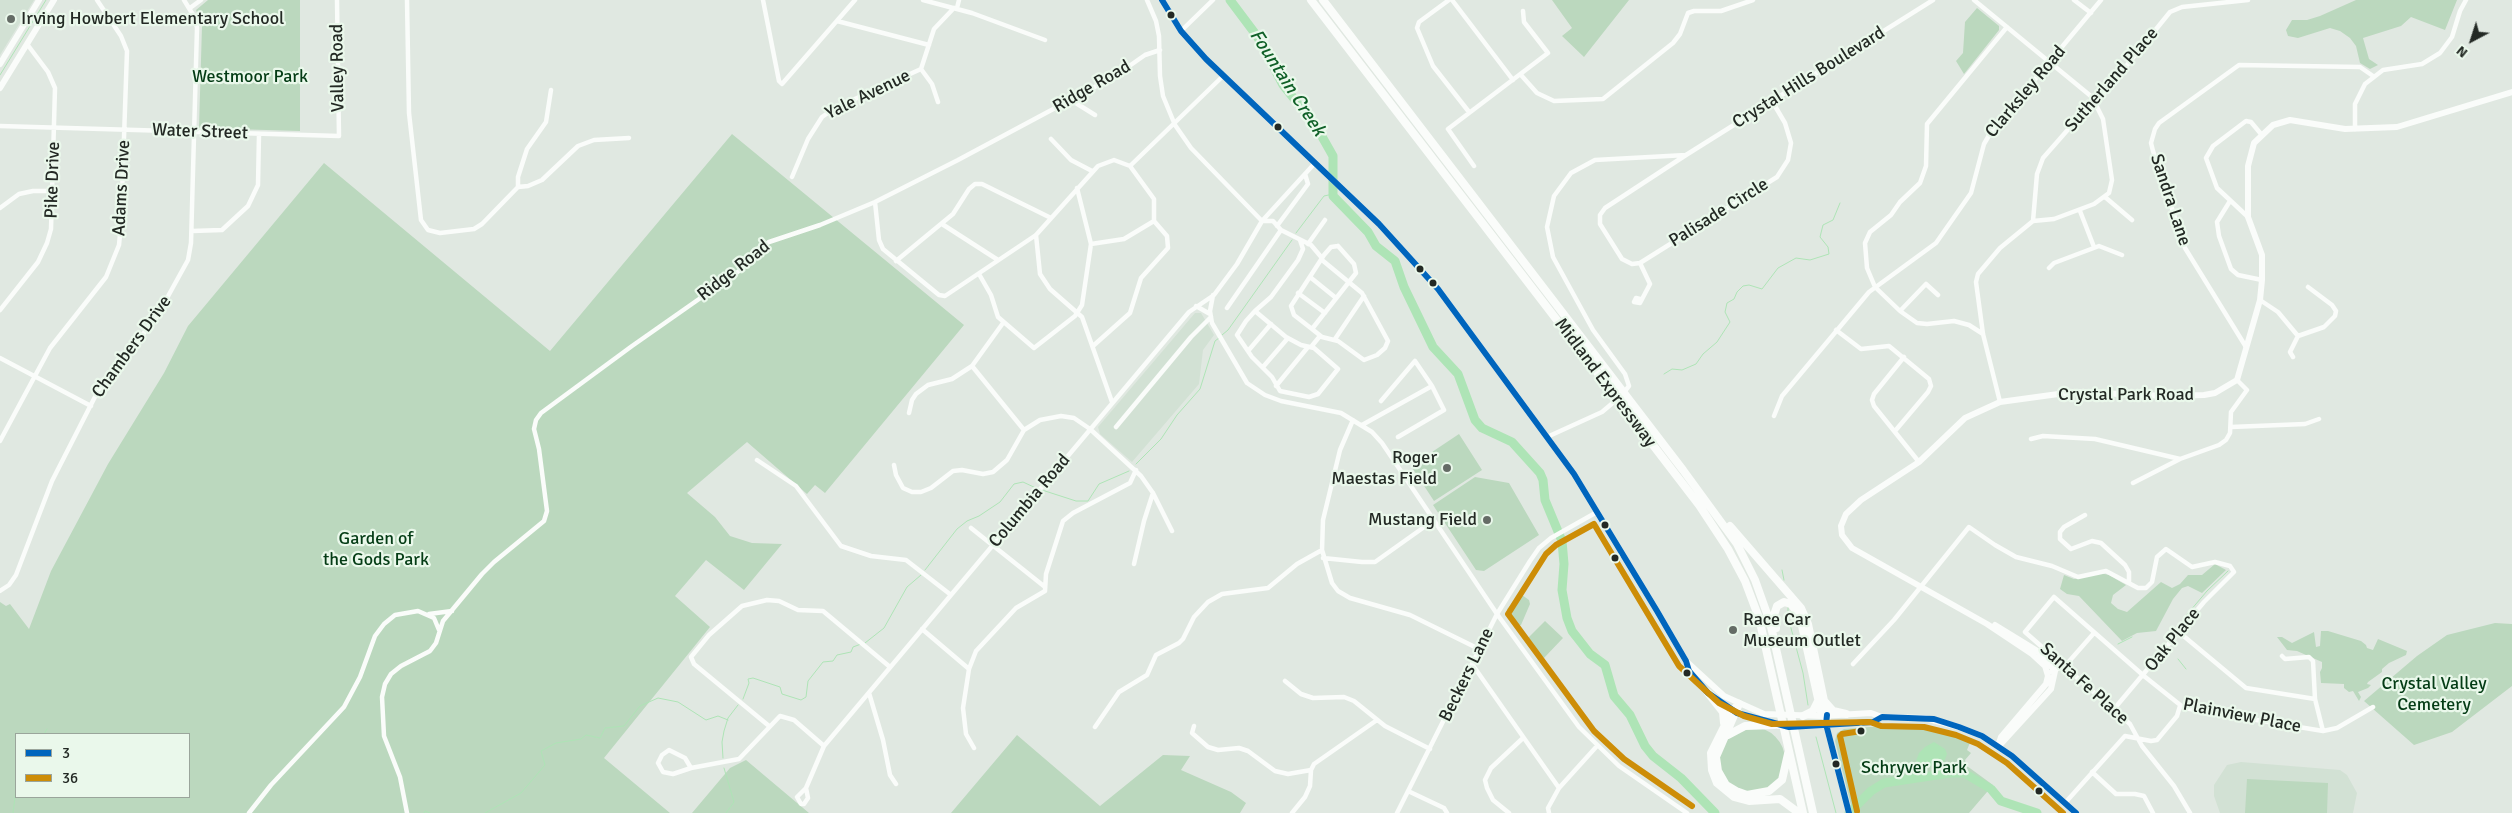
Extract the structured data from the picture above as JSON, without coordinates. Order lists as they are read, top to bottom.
{
  "streets": {
    "highway": ["Midland Expressway"],
    "main road": ["Crystal Park Road"],
    "street": [
      "Valley Road",
      "Crystal Hills Boulevard",
      "Sutherland Place",
      "Ridge Road",
      "Clarksley Road",
      "Yale Avenue",
      "Water Street",
      "Pike Drive",
      "Adams Drive",
      "Sandra Lane",
      "Palisade Circle",
      "Chambers Drive",
      "Columbia Road",
      "Oak Place",
      "Beckers Lane",
      "Santa Fe Place",
      "Plainview Place"
    ]
  },
  "crossings": [
    ["Valley Road", "Water Street"],
    ["Crystal Hills Boulevard", "Palisade Circle"],
    ["Water Street", "Pike Drive"],
    ["Water Street", "Adams Drive"],
    ["Water Street", "Chambers Drive"],
    ["Oak Place", "Santa Fe Place"],
    ["Oak Place", "Plainview Place"],
    ["Santa Fe Place", "Plainview Place"]
  ],
  "water": ["Fountain Creek"],
  "parks": [
    "Westmoor Park",
    "Garden of the Gods Park",
    "Crystal Valley Cemetery",
    "Schryver Park"
  ],
  "places": [
    "Irving Howbert Elementary School",
    "Roger Maestas Field",
    "Mustang Field",
    "Race Car Museum Outlet"
  ],
  "lines": ["transit line 3", "transit line 36"],
  "legend": ["3", "36"],
  "north": "bottom left"
}
